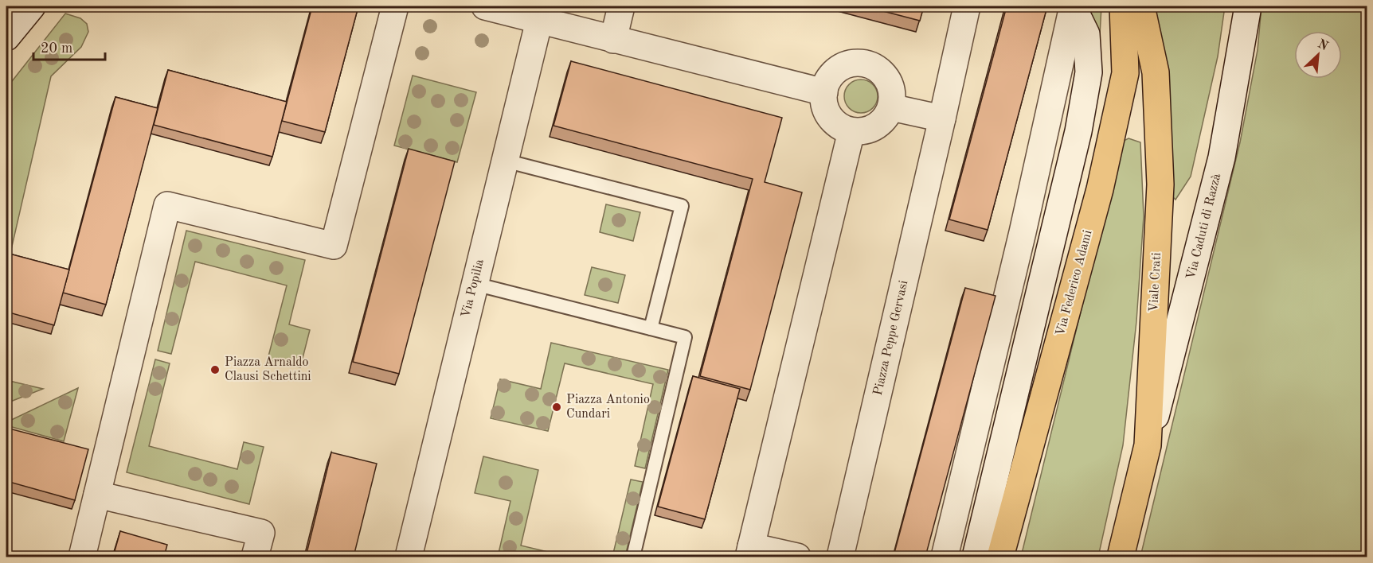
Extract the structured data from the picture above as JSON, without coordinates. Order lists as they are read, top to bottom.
{
  "streets": {
    "main road": ["Viale Crati", "Via Federico Adami"],
    "street": ["Via Caduti di Razzà", "Via Popilia", "Piazza Peppe Gervasi"]
  },
  "crossings": [
    ["Via Caduti di Razzà", "Viale Crati"]
  ],
  "places": ["Piazza Arnaldo Clausi Schettini", "Piazza Antonio Cundari"],
  "scale_bar": "20 m",
  "north": "top right"
}
